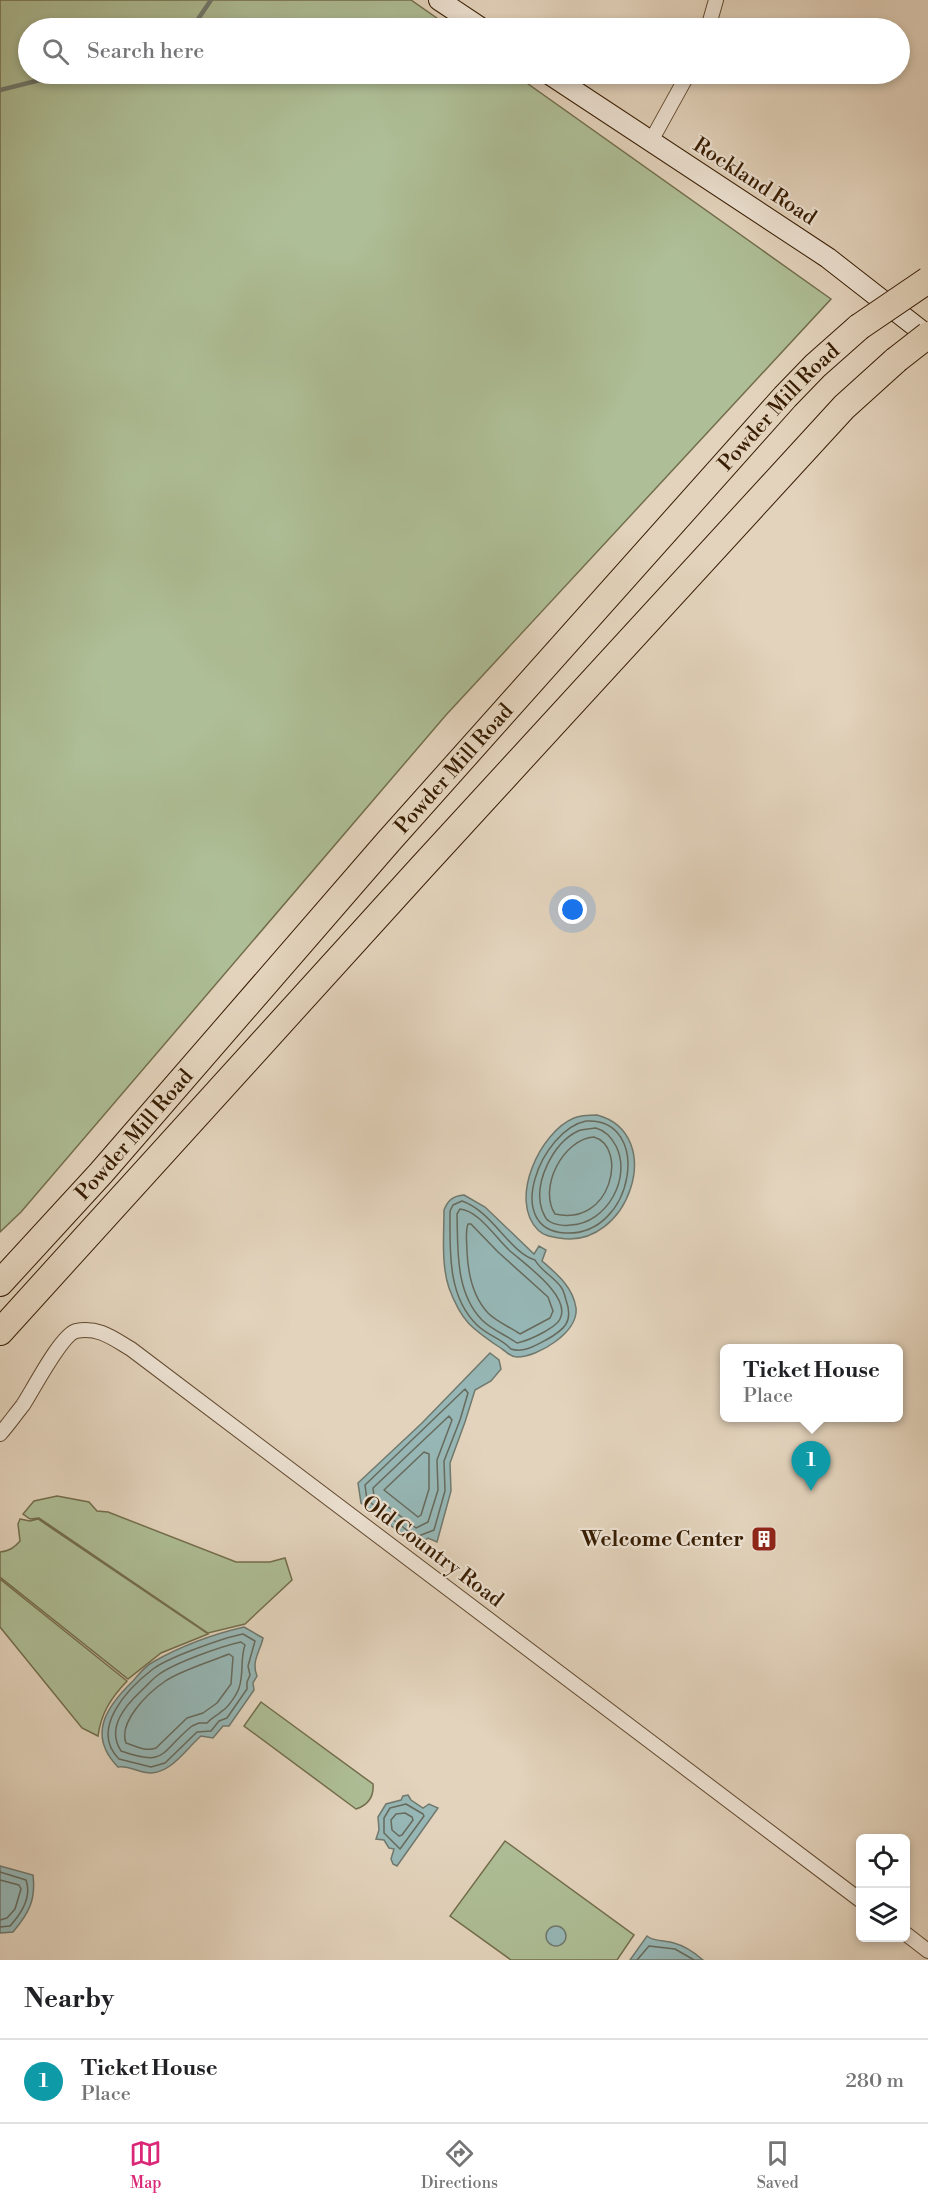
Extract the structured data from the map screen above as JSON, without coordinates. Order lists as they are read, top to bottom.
{
  "streets": {
    "highway": ["Powder Mill Road"],
    "street": ["Rockland Road", "Old Country Road"]
  },
  "crossings": [
    ["Rockland Road", "Powder Mill Road"]
  ],
  "places": {
    "building": ["Welcome Center"]
  },
  "page": {
    "search": "Search here",
    "popup": ["Ticket House", "Place"],
    "pins": "1",
    "heading": "Nearby",
    "list": [
      {
        "mark": "1",
        "name": "Ticket House",
        "note": "Place",
        "value": "280 m"
      }
    ],
    "nav": ["Map", "Directions", "Saved"]
  }
}
